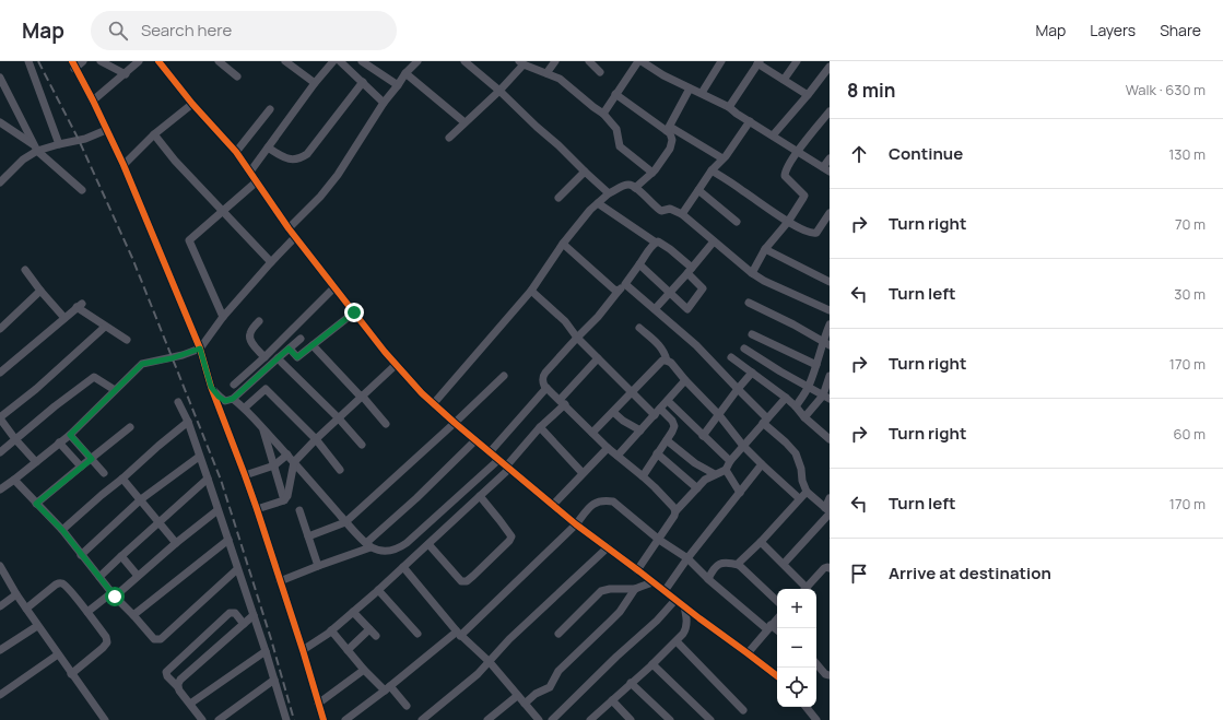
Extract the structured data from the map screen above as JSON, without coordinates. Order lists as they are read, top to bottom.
{
  "page": {
    "header": "Map",
    "search": "Search here",
    "nav": ["Map", "Layers", "Share"],
    "heading": ["8 min", "Walk · 630 m"],
    "list": [
      ["Continue", "130 m"],
      ["Turn right", "70 m"],
      ["Turn left", "30 m"],
      ["Turn right", "170 m"],
      ["Turn right", "60 m"],
      ["Turn left", "170 m"],
      "Arrive at destination"
    ],
    "map_buttons": ["+", "−"]
  }
}
